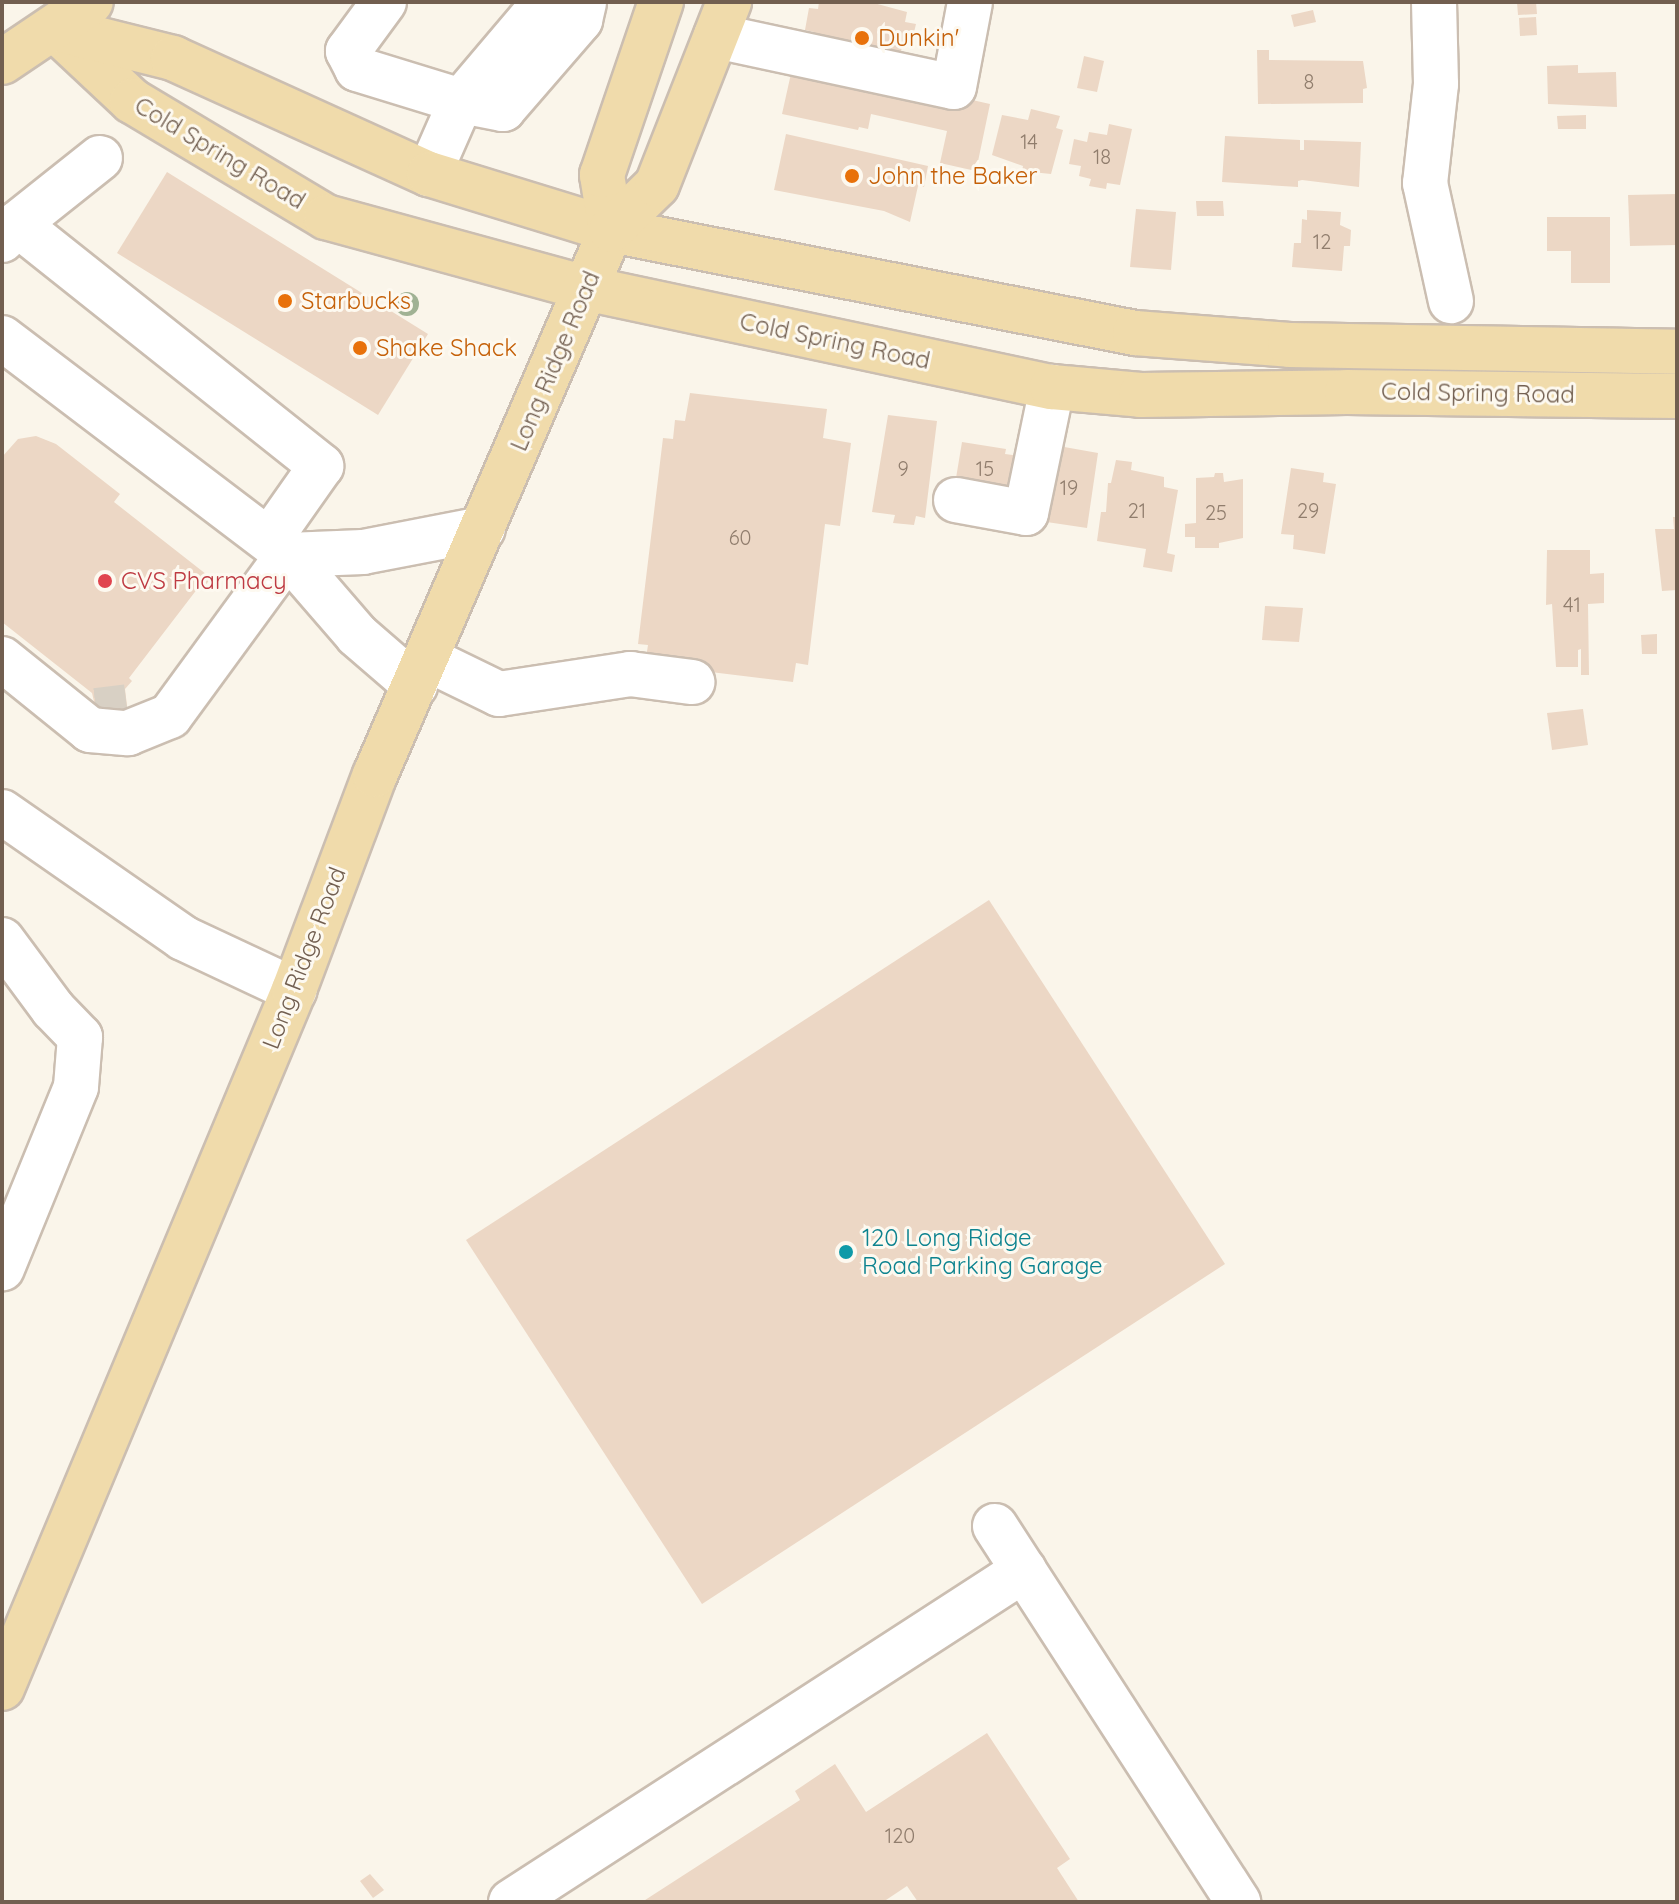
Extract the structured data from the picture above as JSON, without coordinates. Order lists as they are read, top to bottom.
{
  "streets": {
    "main road": ["Cold Spring Road", "Long Ridge Road"]
  },
  "crossings": [
    ["Cold Spring Road", "Long Ridge Road"]
  ],
  "places": [
    "Dunkin'",
    "John the Baker",
    "Starbucks",
    "Shake Shack",
    "CVS Pharmacy",
    "120 Long Ridge Road Parking Garage"
  ],
  "house_numbers": [
    "8",
    "14",
    "18",
    "12",
    "9",
    "15",
    "19",
    "21",
    "29",
    "25",
    "60",
    "41",
    "120"
  ]
}
